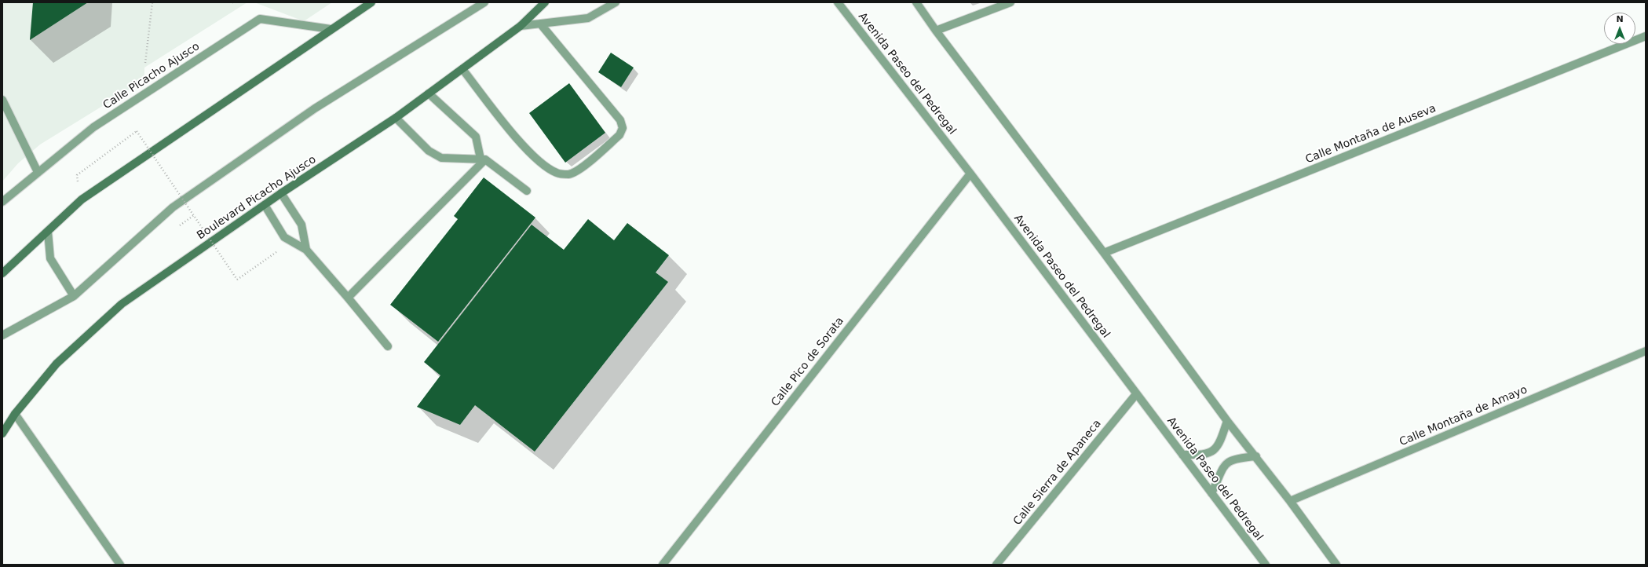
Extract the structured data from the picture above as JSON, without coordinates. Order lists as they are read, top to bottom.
{
  "streets": {
    "main road": ["Boulevard Picacho Ajusco"],
    "street": [
      "Avenida Paseo del Pedregal",
      "Calle Picacho Ajusco",
      "Calle Montaña de Auseva",
      "Calle Pico de Sorata",
      "Calle Montaña de Amayo",
      "Calle Sierra de Apaneca"
    ]
  },
  "crossings": [
    ["Avenida Paseo del Pedregal", "Calle Pico de Sorata"],
    ["Avenida Paseo del Pedregal", "Calle Sierra de Apaneca"]
  ],
  "north": "top"
}
